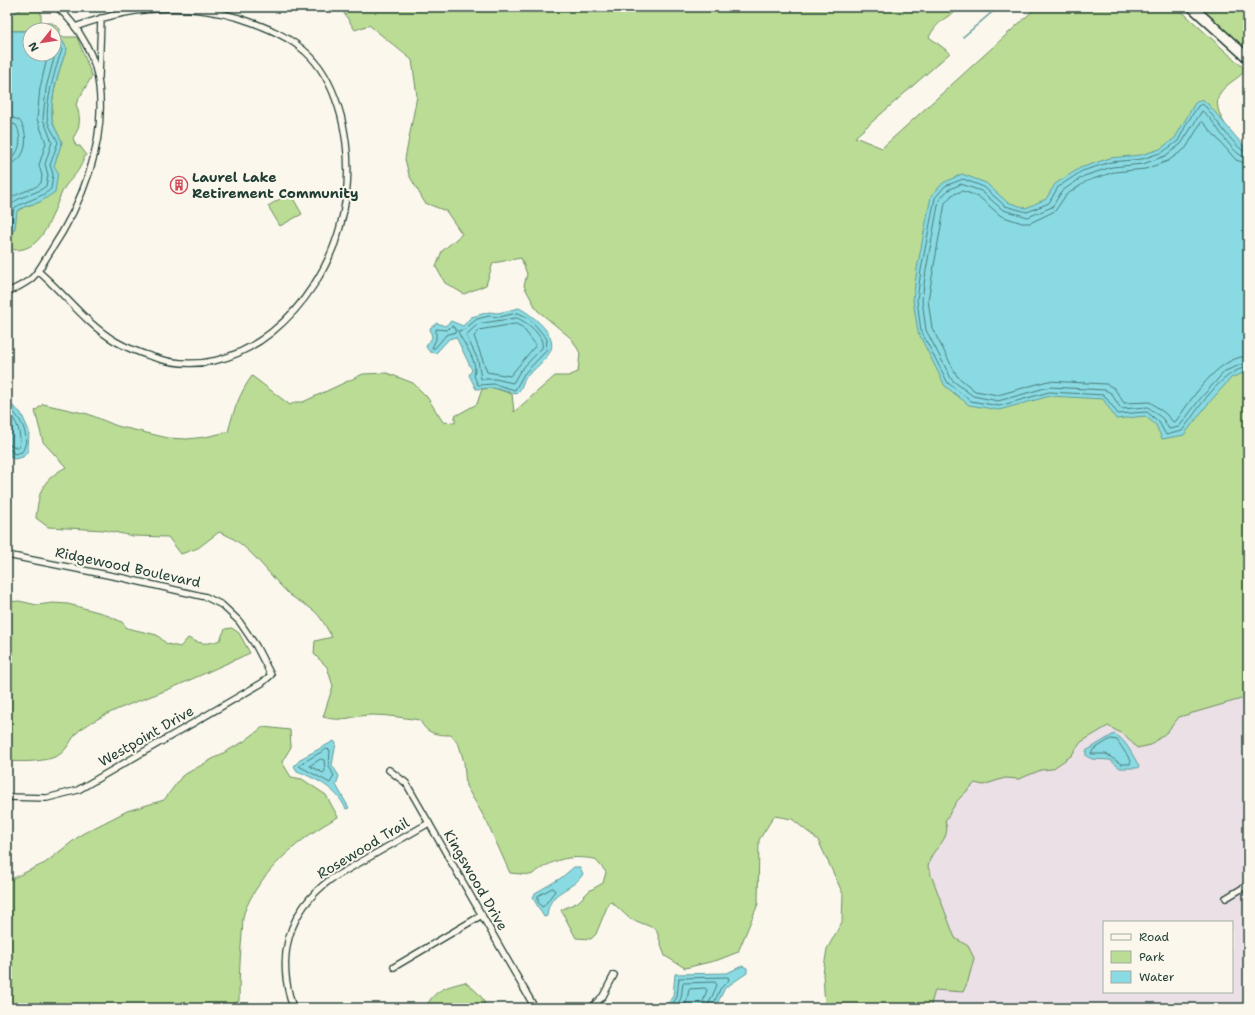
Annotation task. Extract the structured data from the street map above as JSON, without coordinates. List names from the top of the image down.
{
  "streets": {
    "street": [
      "Ridgewood Boulevard",
      "Westpoint Drive",
      "Rosewood Trail",
      "Kingswood Drive"
    ]
  },
  "crossings": [
    ["Ridgewood Boulevard", "Westpoint Drive"],
    ["Rosewood Trail", "Kingswood Drive"]
  ],
  "places": {
    "building": ["Laurel Lake Retirement Community"]
  },
  "legend": ["Road", "Park", "Water"],
  "north": "bottom left"
}
